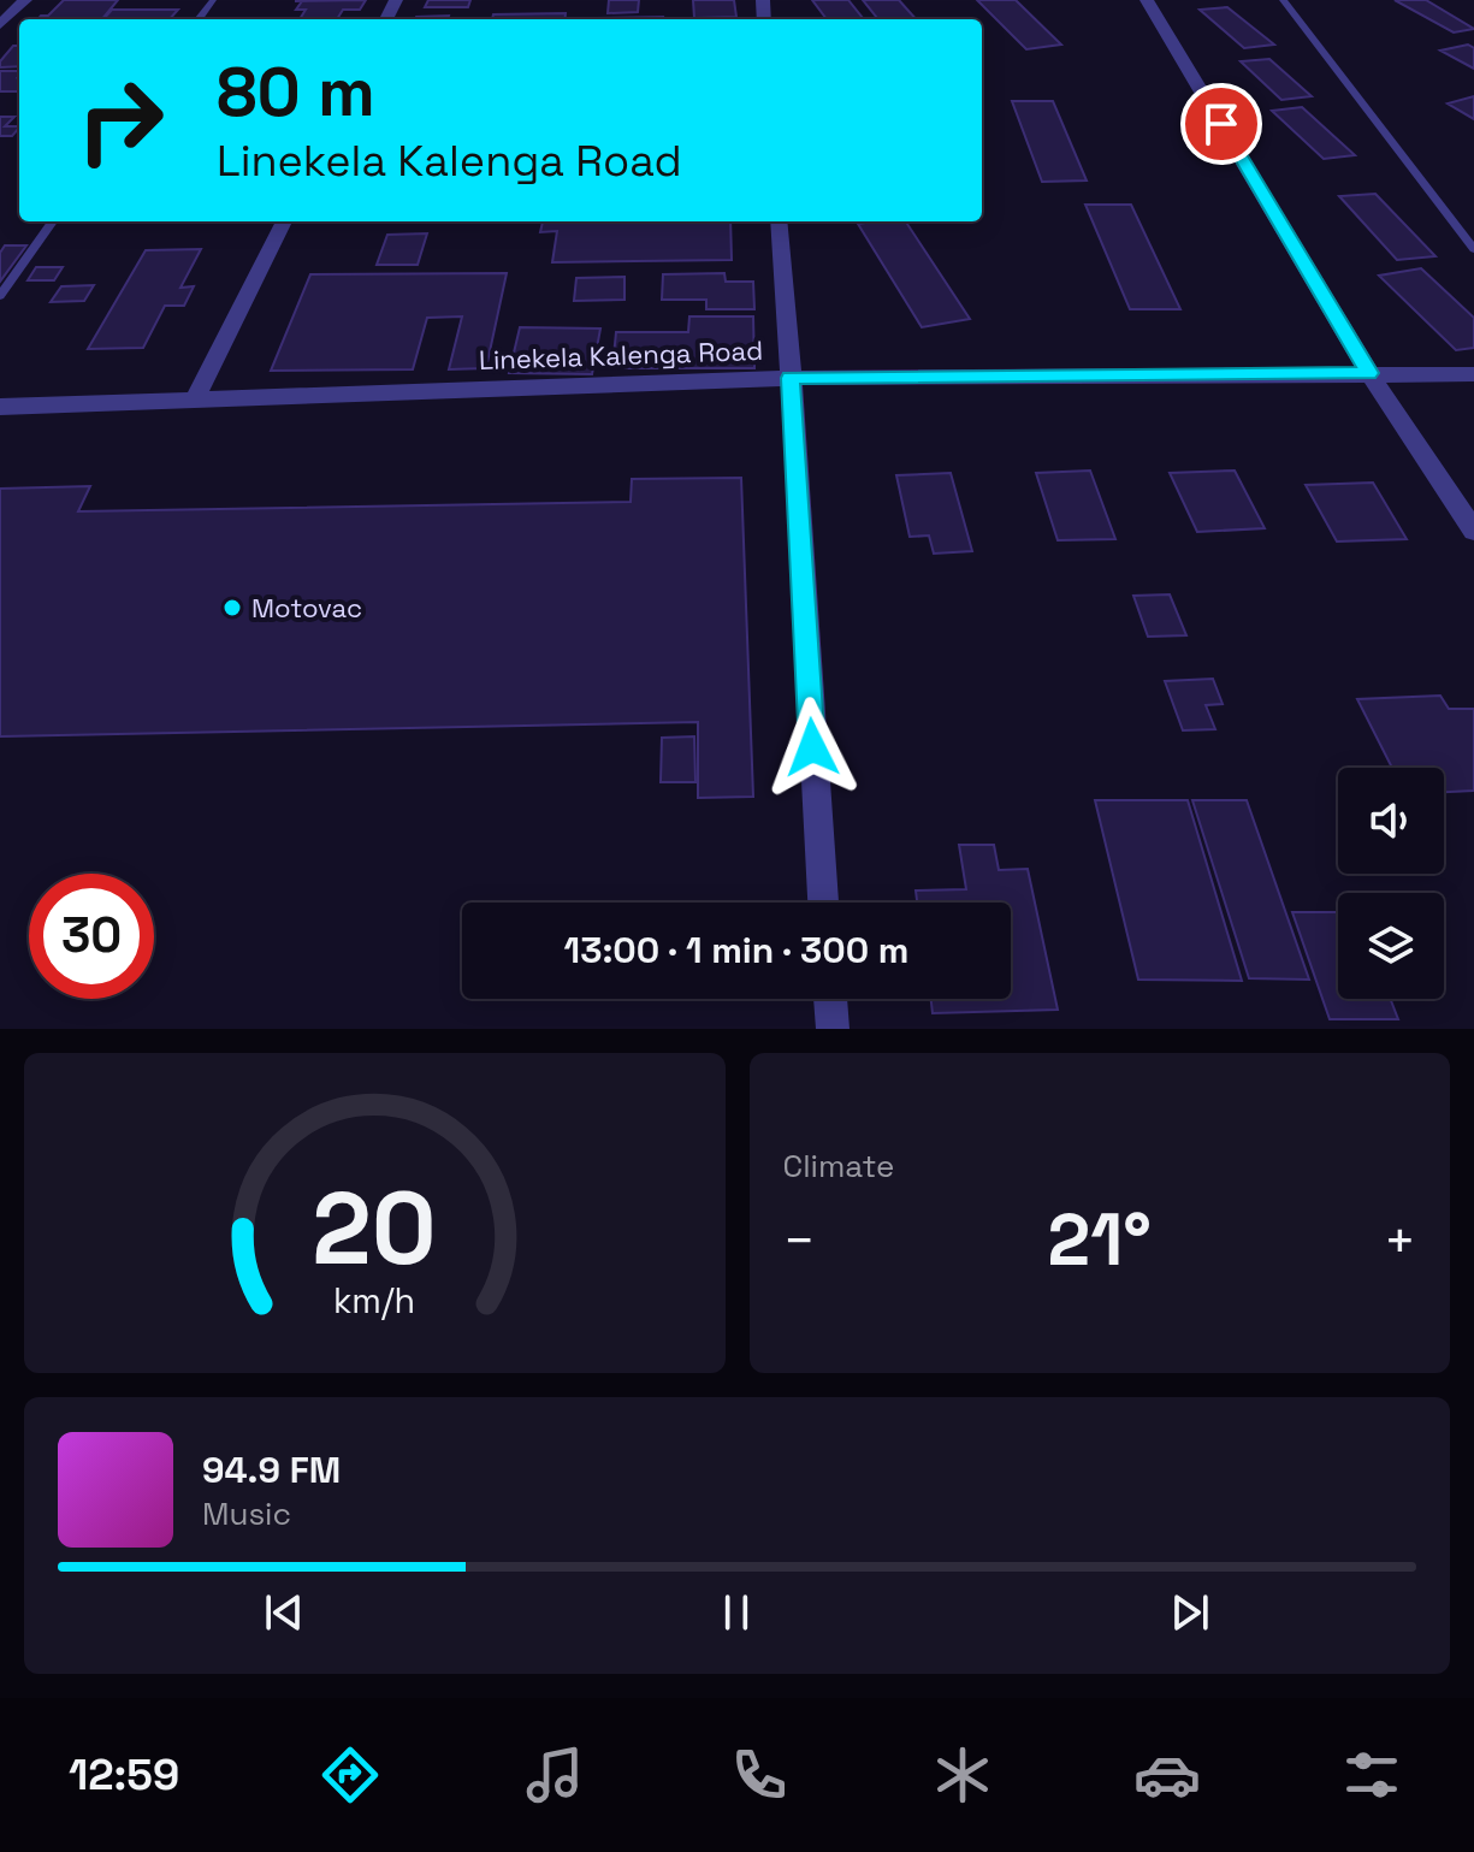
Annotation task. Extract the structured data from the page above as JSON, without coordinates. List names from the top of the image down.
{
  "streets": {
    "street": ["Linekela Kalenga Road"]
  },
  "places": ["Motovac"],
  "page": {
    "turn": ["80 m", "Linekela Kalenga Road"],
    "limit": "30",
    "trip": "13:00 · 1 min · 300 m",
    "tile": "Climate",
    "heat": ["−", "21°", "+"],
    "song": ["94.9 FM", "Music"],
    "tabs": "12:59",
    "gauge": ["20", "km/h"]
  }
}
